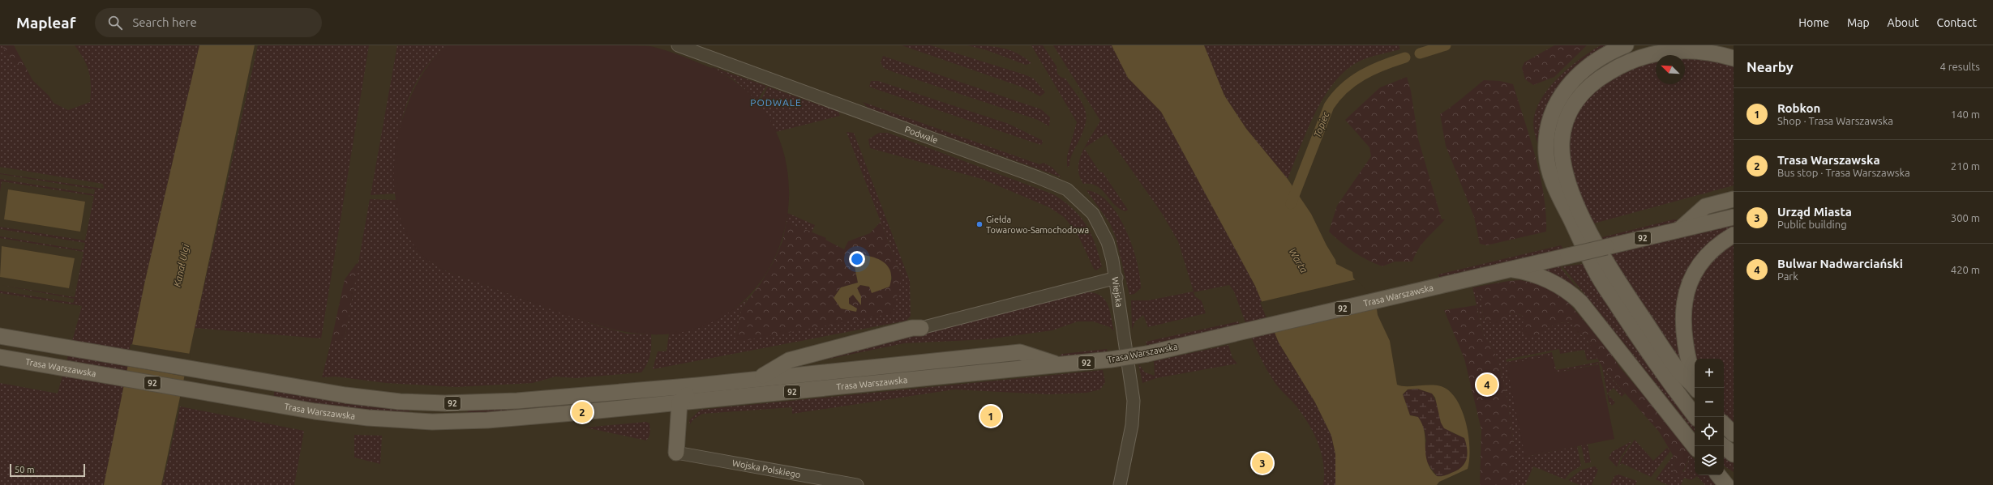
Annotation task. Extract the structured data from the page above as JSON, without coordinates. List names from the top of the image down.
{
  "streets": {
    "main road": ["92", "Trasa Warszawska"],
    "street": ["Podwale", "Wiejska", "Wojska Polskiego"]
  },
  "crossings": [
    ["Podwale", "Wiejska"]
  ],
  "districts": ["PODWALE"],
  "water": ["Topiec", "Warta", "Kanał Ulgi"],
  "places": ["Giełda Towarowo-Samochodowa"],
  "scale_bar": "50 m",
  "north": "top left",
  "page": {
    "header": "Mapleaf",
    "search": "Search here",
    "nav": [
      "Home",
      "Map",
      "About",
      "Contact"
    ],
    "heading": ["Nearby", "4 results"],
    "list": [
      {
        "mark": "1",
        "name": "Robkon",
        "note": "Shop · Trasa Warszawska",
        "value": "140 m"
      },
      {
        "mark": "2",
        "name": "Trasa Warszawska",
        "note": "Bus stop · Trasa Warszawska",
        "value": "210 m"
      },
      {
        "mark": "3",
        "name": "Urząd Miasta",
        "note": "Public building",
        "value": "300 m"
      },
      {
        "mark": "4",
        "name": "Bulwar Nadwarciański",
        "note": "Park",
        "value": "420 m"
      }
    ],
    "map_buttons": ["+", "−"],
    "pins": [
      "4",
      "2",
      "1",
      "3"
    ],
    "scale": "50 m"
  }
}
